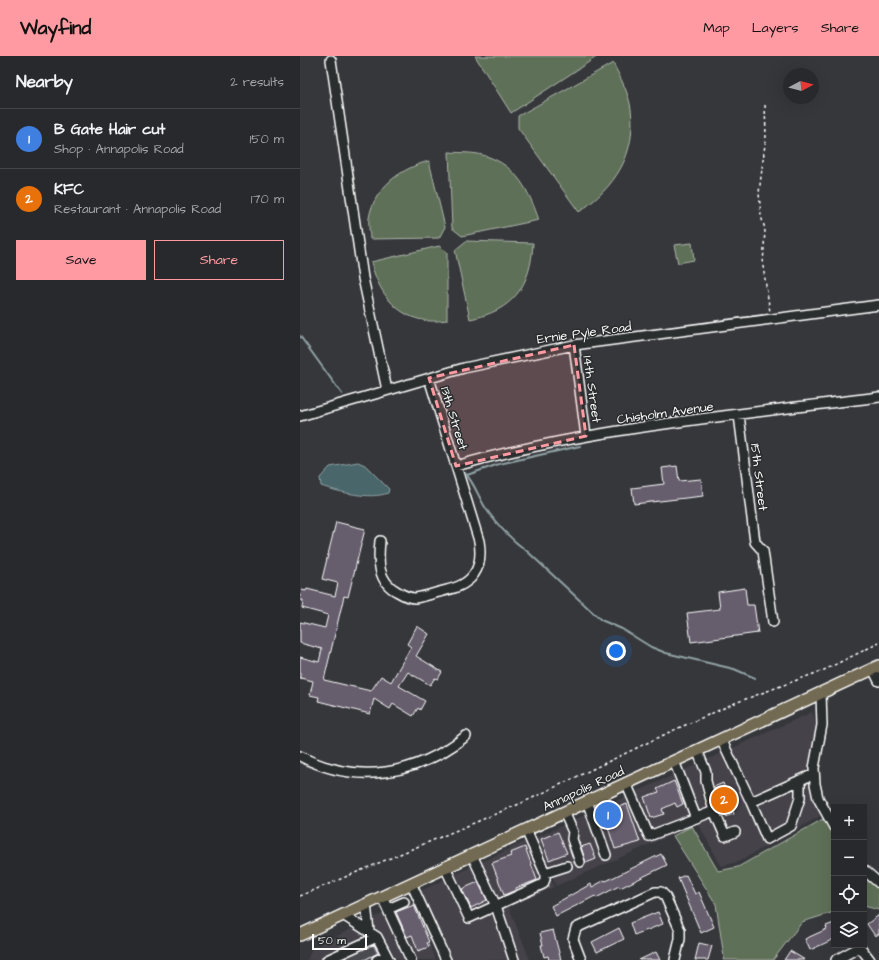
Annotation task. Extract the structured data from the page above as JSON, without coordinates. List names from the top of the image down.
{
  "streets": {
    "main road": ["Annapolis Road"],
    "street": [
      "Ernie Pyle Road",
      "14th Street",
      "Chisholm Avenue",
      "13th Street",
      "15th Street"
    ]
  },
  "crossings": [
    ["Ernie Pyle Road", "14th Street"],
    ["Ernie Pyle Road", "13th Street"],
    ["14th Street", "Chisholm Avenue"],
    ["Chisholm Avenue", "13th Street"],
    ["Chisholm Avenue", "15th Street"]
  ],
  "scale_bar": "50 m",
  "north": "right",
  "page": {
    "header": "Wayfind",
    "nav": ["Map", "Layers", "Share"],
    "heading": ["Nearby", "2 results"],
    "list": [
      {
        "mark": "1",
        "name": "B Gate Hair cut",
        "note": "Shop · Annapolis Road",
        "value": "150 m"
      },
      {
        "mark": "2",
        "name": "KFC",
        "note": "Restaurant · Annapolis Road",
        "value": "170 m"
      }
    ],
    "buttons": ["Save", "Share"],
    "pins": ["2", "1"],
    "map_buttons": ["+", "−"],
    "scale": "50 m"
  }
}
